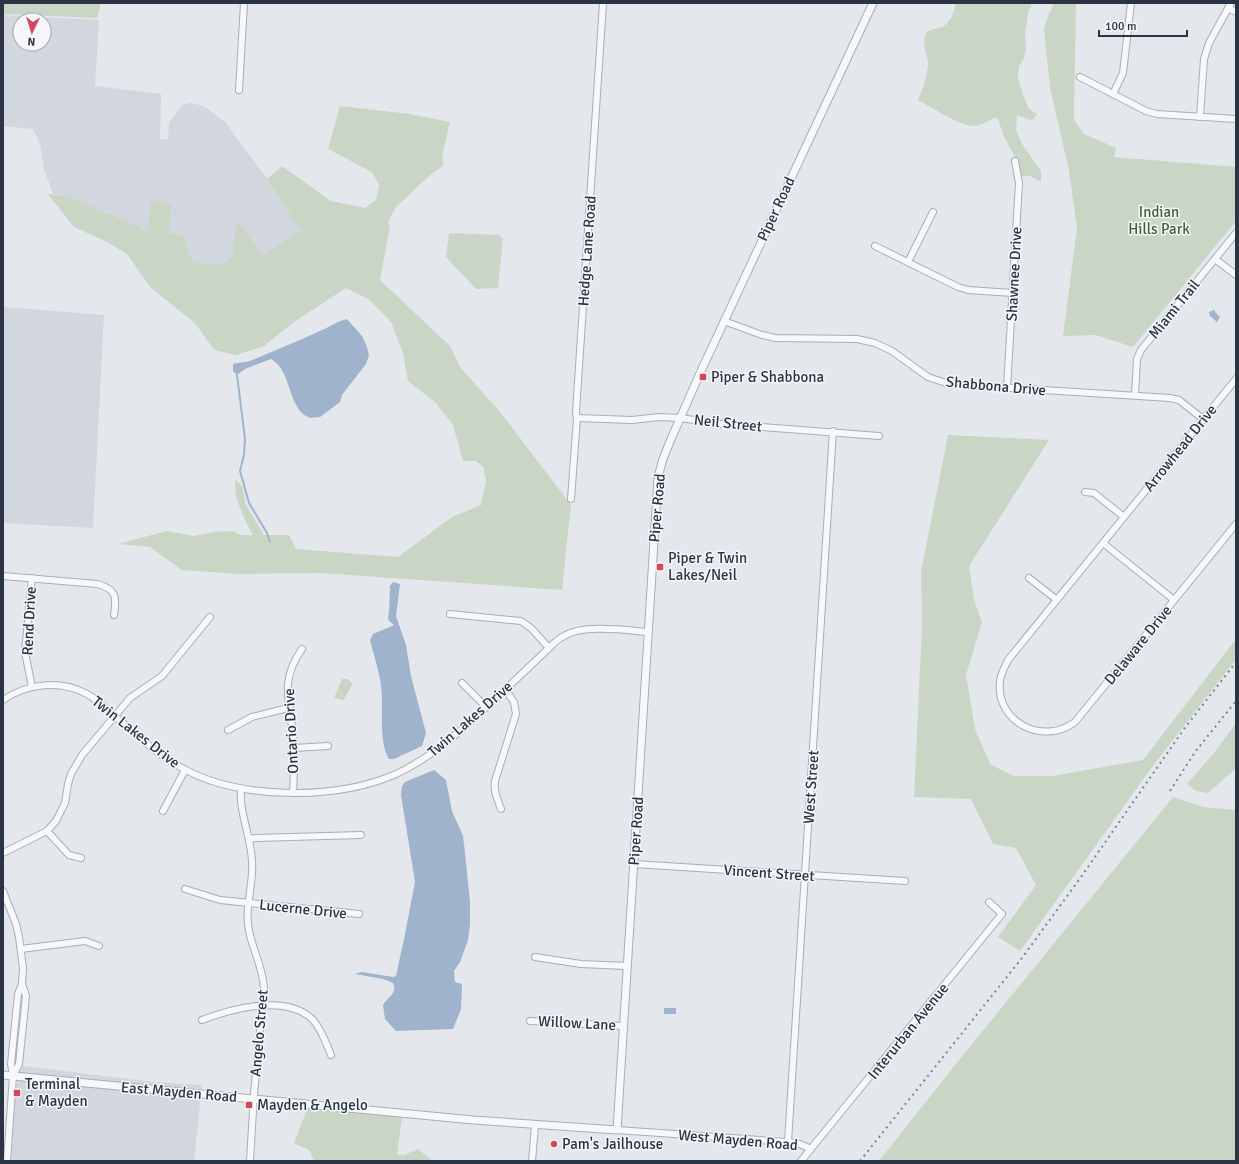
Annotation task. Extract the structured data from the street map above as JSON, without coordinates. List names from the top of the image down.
{
  "streets": {
    "street": [
      "Piper Road",
      "Hedge Lane Road",
      "Shawnee Drive",
      "Miami Trail",
      "Shabbona Drive",
      "Neil Street",
      "Arrowhead Drive",
      "Rend Drive",
      "Delaware Drive",
      "Twin Lakes Drive",
      "Ontario Drive",
      "West Street",
      "Vincent Street",
      "Lucerne Drive",
      "Willow Lane",
      "Interurban Avenue",
      "Angelo Street",
      "East Mayden Road",
      "West Mayden Road"
    ]
  },
  "crossings": [
    ["Piper Road", "Shabbona Drive"],
    ["Piper Road", "Neil Street"],
    ["Piper Road", "Twin Lakes Drive"],
    ["Piper Road", "Vincent Street"],
    ["Piper Road", "Willow Lane"],
    ["Piper Road", "East Mayden Road"],
    ["Piper Road", "West Mayden Road"],
    ["Hedge Lane Road", "Neil Street"],
    ["Shawnee Drive", "Shabbona Drive"],
    ["Miami Trail", "Shabbona Drive"],
    ["Shabbona Drive", "Arrowhead Drive"],
    ["Neil Street", "West Street"],
    ["Arrowhead Drive", "Delaware Drive"],
    ["Rend Drive", "Twin Lakes Drive"],
    ["Twin Lakes Drive", "Ontario Drive"],
    ["Twin Lakes Drive", "Angelo Street"],
    ["West Street", "Vincent Street"],
    ["West Street", "West Mayden Road"],
    ["Lucerne Drive", "Angelo Street"],
    ["Interurban Avenue", "West Mayden Road"],
    ["Angelo Street", "East Mayden Road"],
    ["East Mayden Road", "West Mayden Road"]
  ],
  "parks": ["Indian Hills Park"],
  "places": {
    "transit": [
      "Piper & Shabbona",
      "Piper & Twin Lakes/Neil",
      "Terminal & Mayden",
      "Mayden & Angelo"
    ],
    "other": ["Pam's Jailhouse"]
  },
  "scale_bar": "100 m",
  "north": "bottom"
}
